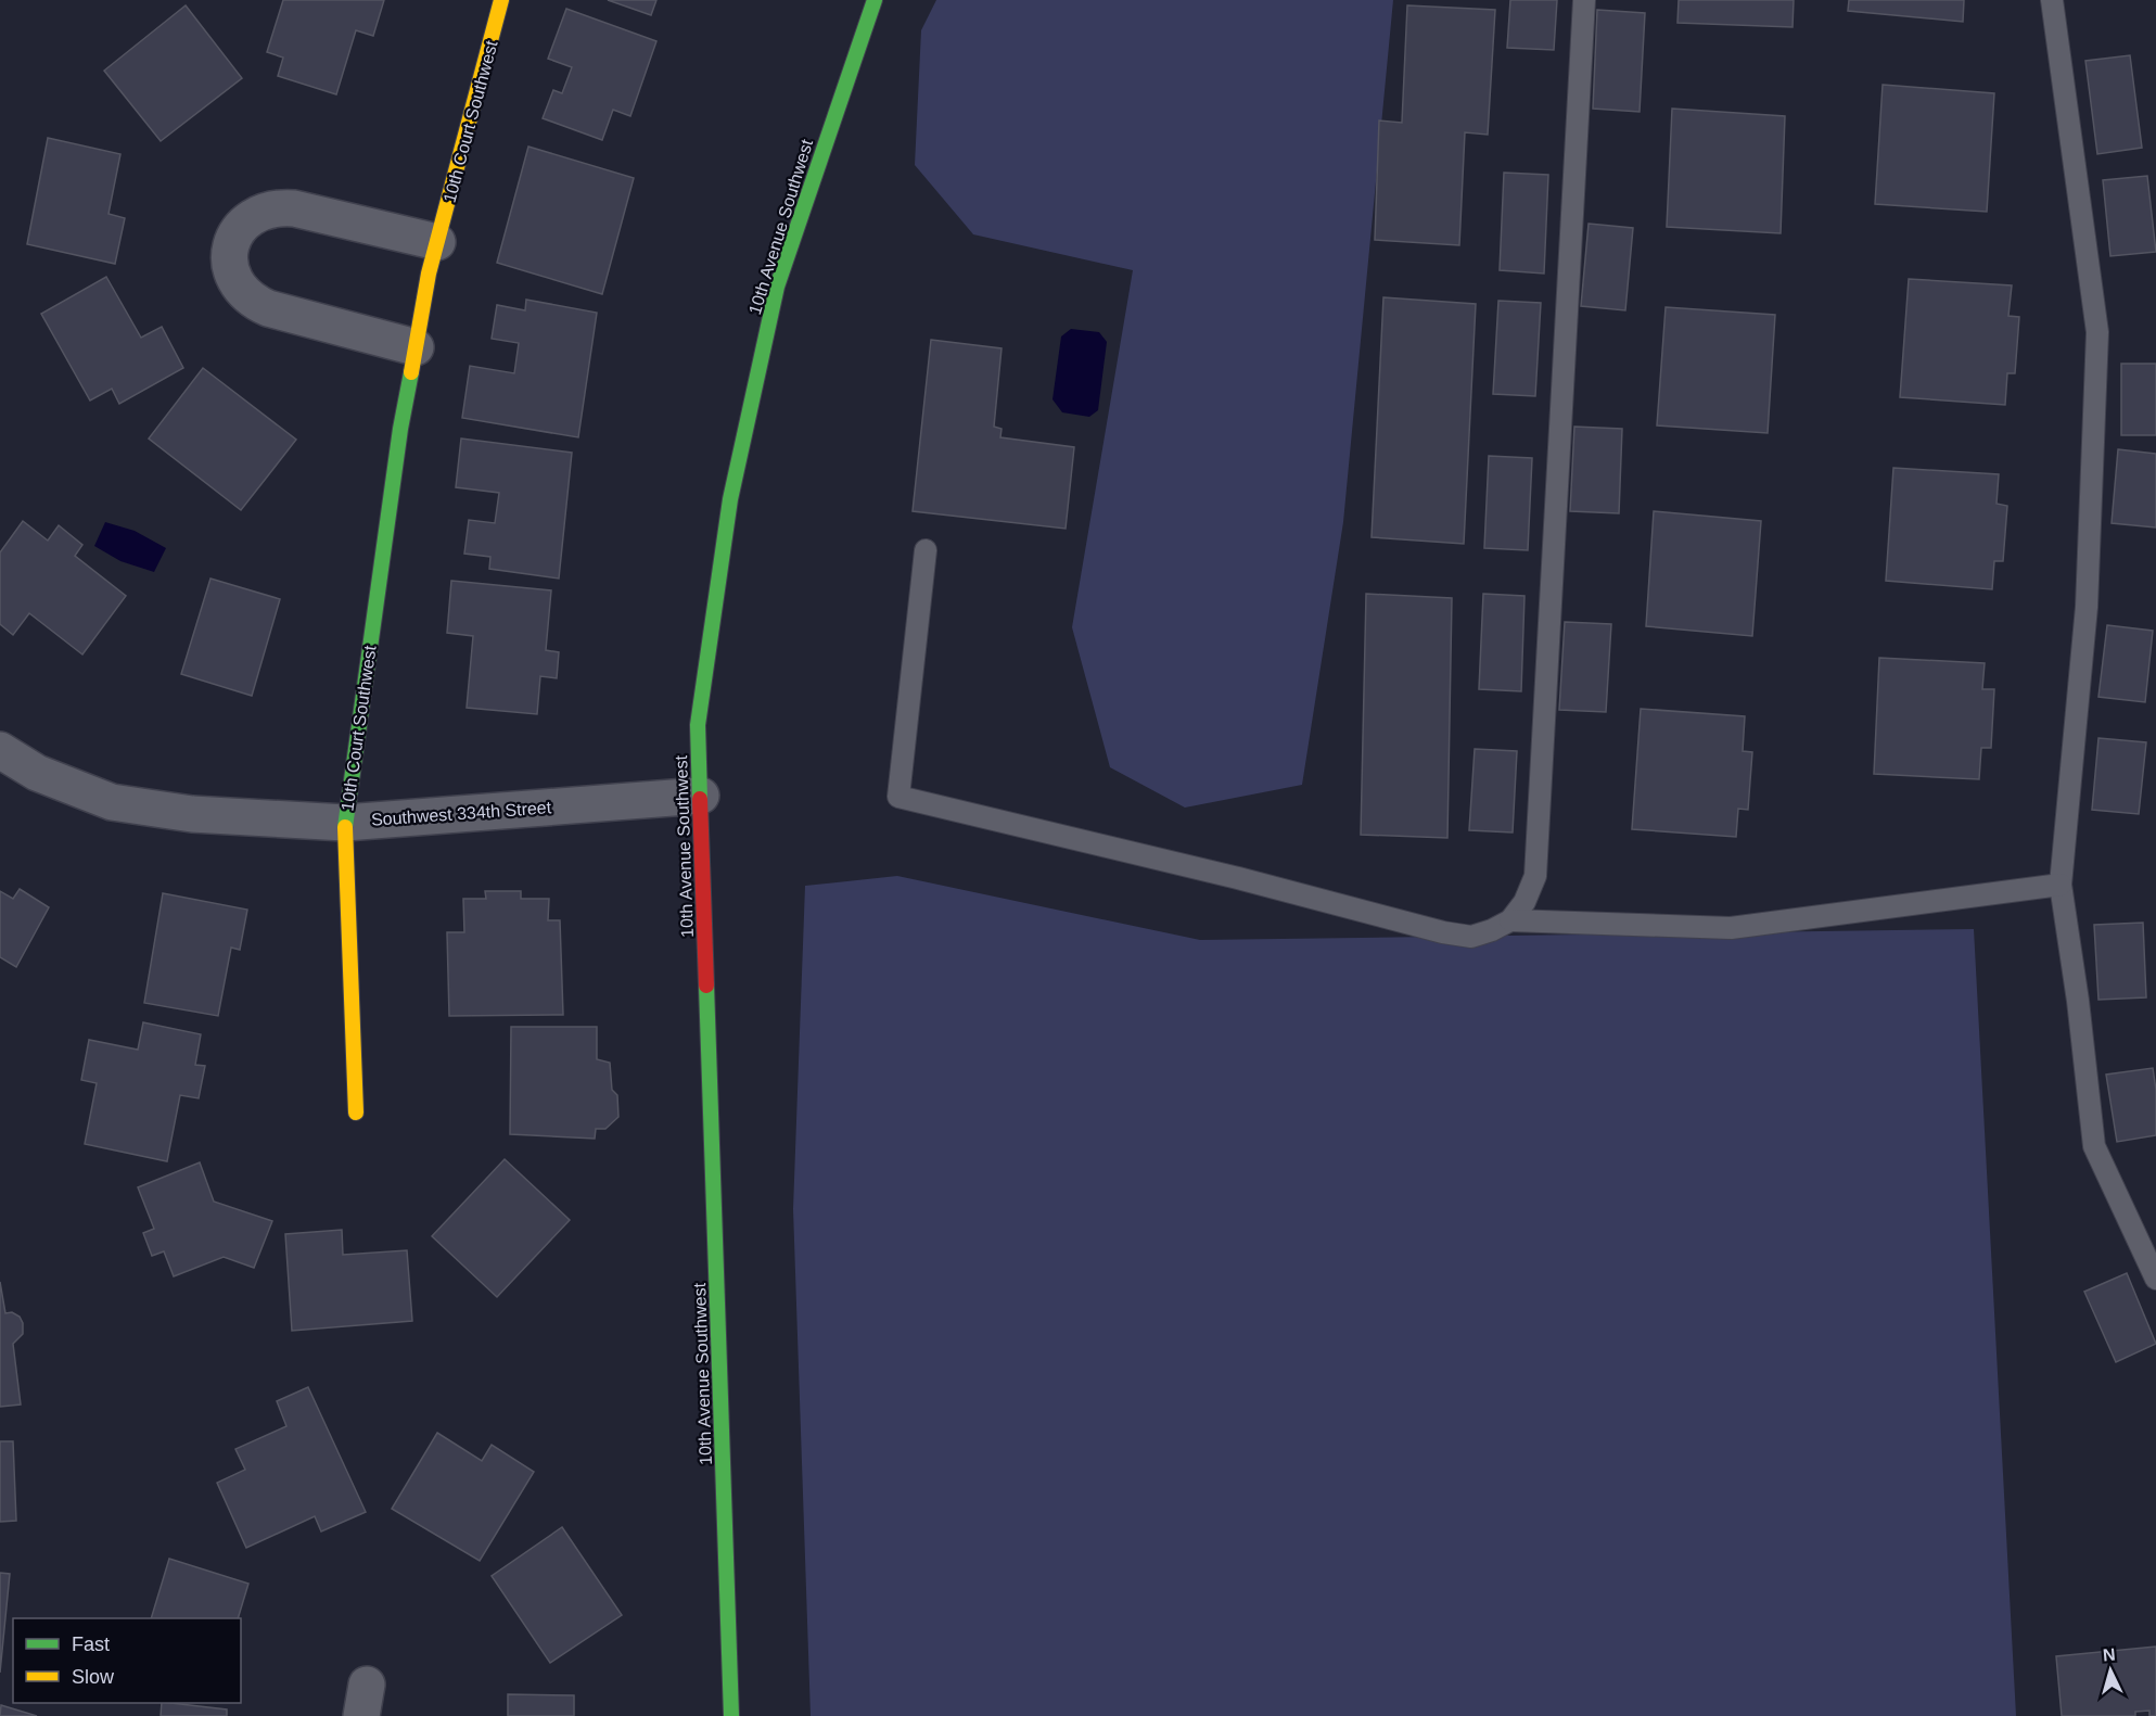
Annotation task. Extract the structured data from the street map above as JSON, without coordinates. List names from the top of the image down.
{
  "streets": {
    "street": ["10th Court Southwest", "10th Avenue Southwest", "Southwest 334th Street"]
  },
  "crossings": [
    ["10th Court Southwest", "Southwest 334th Street"],
    ["10th Avenue Southwest", "Southwest 334th Street"]
  ],
  "legend": ["Fast", "Slow"],
  "north": "top"
}
